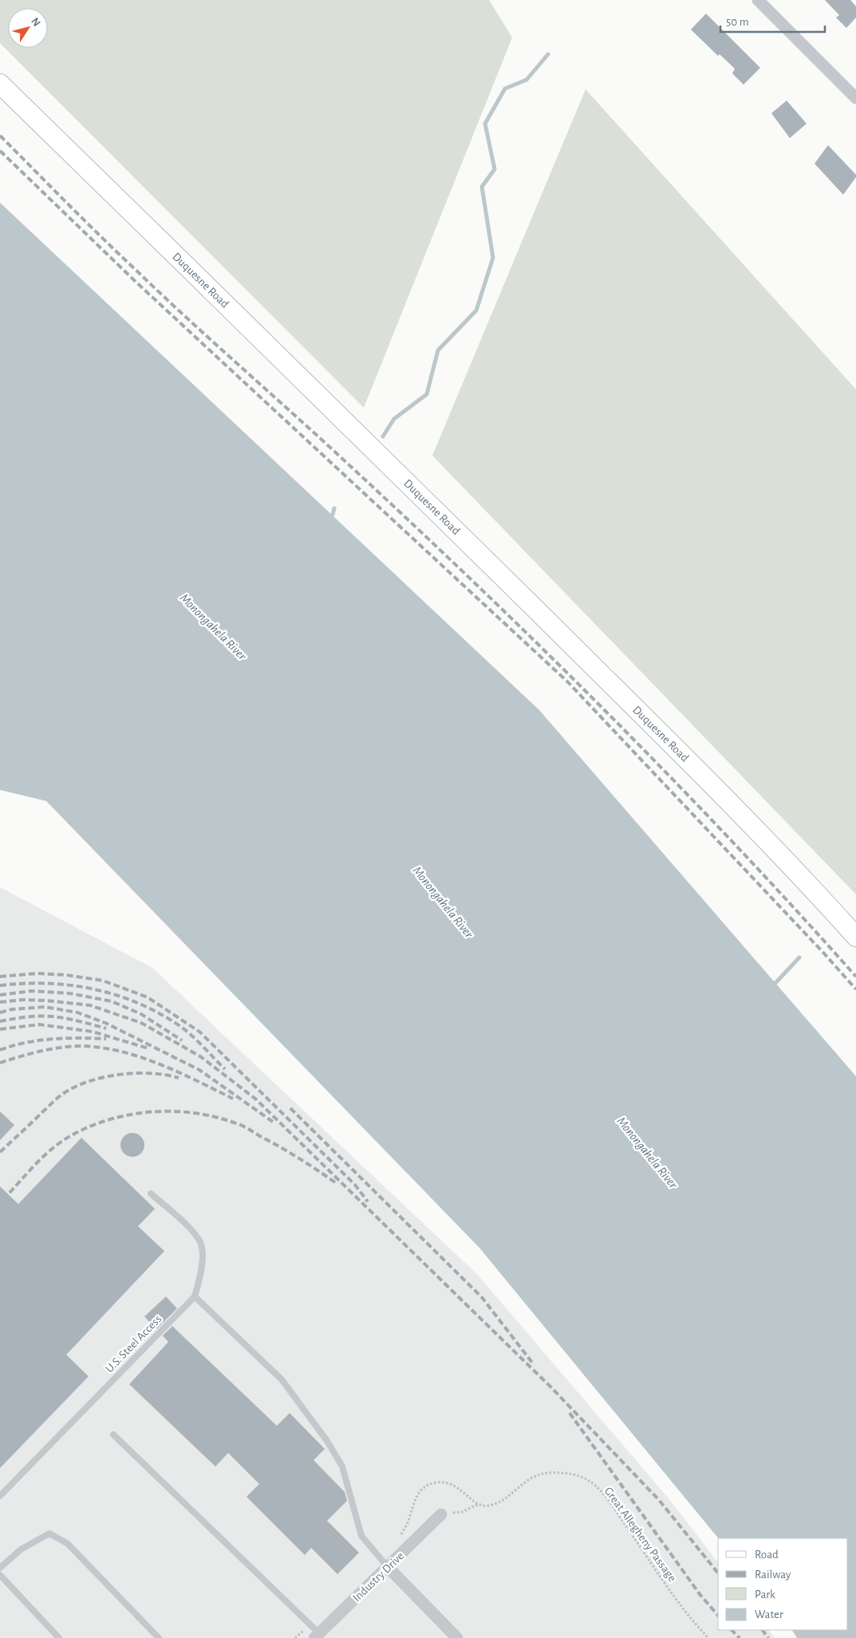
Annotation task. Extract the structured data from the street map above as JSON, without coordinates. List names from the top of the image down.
{
  "streets": {
    "main road": ["Duquesne Road"],
    "street": ["Industry Drive"],
    "lane": ["U.S. Steel Access"],
    "path": ["Great Allegheny Passage"]
  },
  "crossings": [
    ["Great Allegheny Passage", "Industry Drive"]
  ],
  "water": ["Monongahela River"],
  "legend": [
    "Road",
    "Railway",
    "Park",
    "Water"
  ],
  "scale_bar": "50 m",
  "north": "top right"
}
